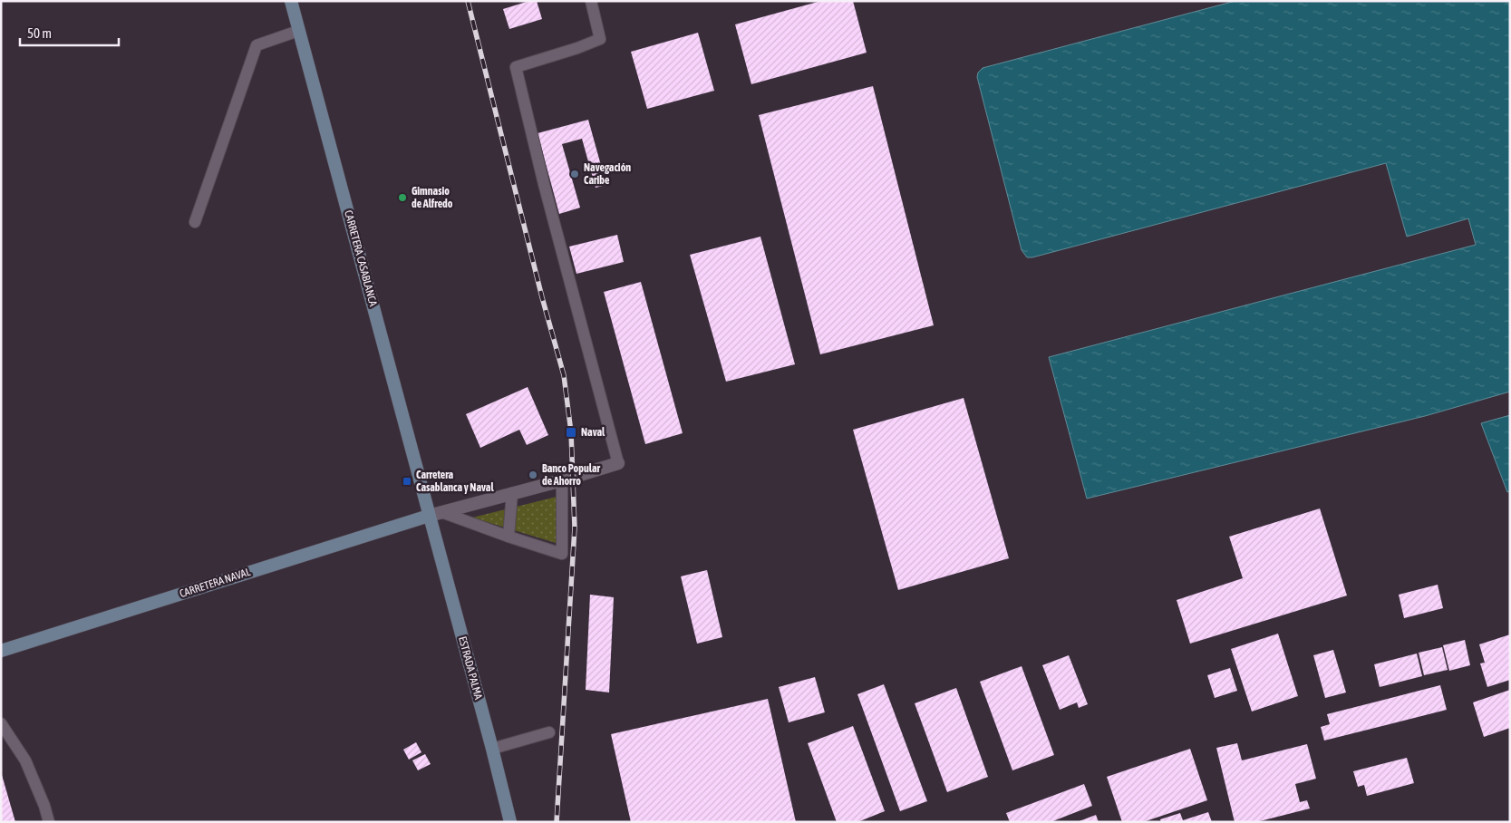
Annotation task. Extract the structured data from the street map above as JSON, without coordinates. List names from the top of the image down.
{
  "streets": {
    "main road": ["CARRETERA CASABLANCA", "CARRETERA NAVAL", "ESTRADA PALMA"]
  },
  "crossings": [
    ["CARRETERA CASABLANCA", "CARRETERA NAVAL"],
    ["CARRETERA CASABLANCA", "ESTRADA PALMA"],
    ["CARRETERA NAVAL", "ESTRADA PALMA"]
  ],
  "places": {
    "other": ["Navegación Caribe", "Gimnasio de Alfredo", "Banco Popular de Ahorro"],
    "transit": ["Naval", "Carretera Casablanca y Naval"]
  },
  "scale_bar": "50 m"
}
